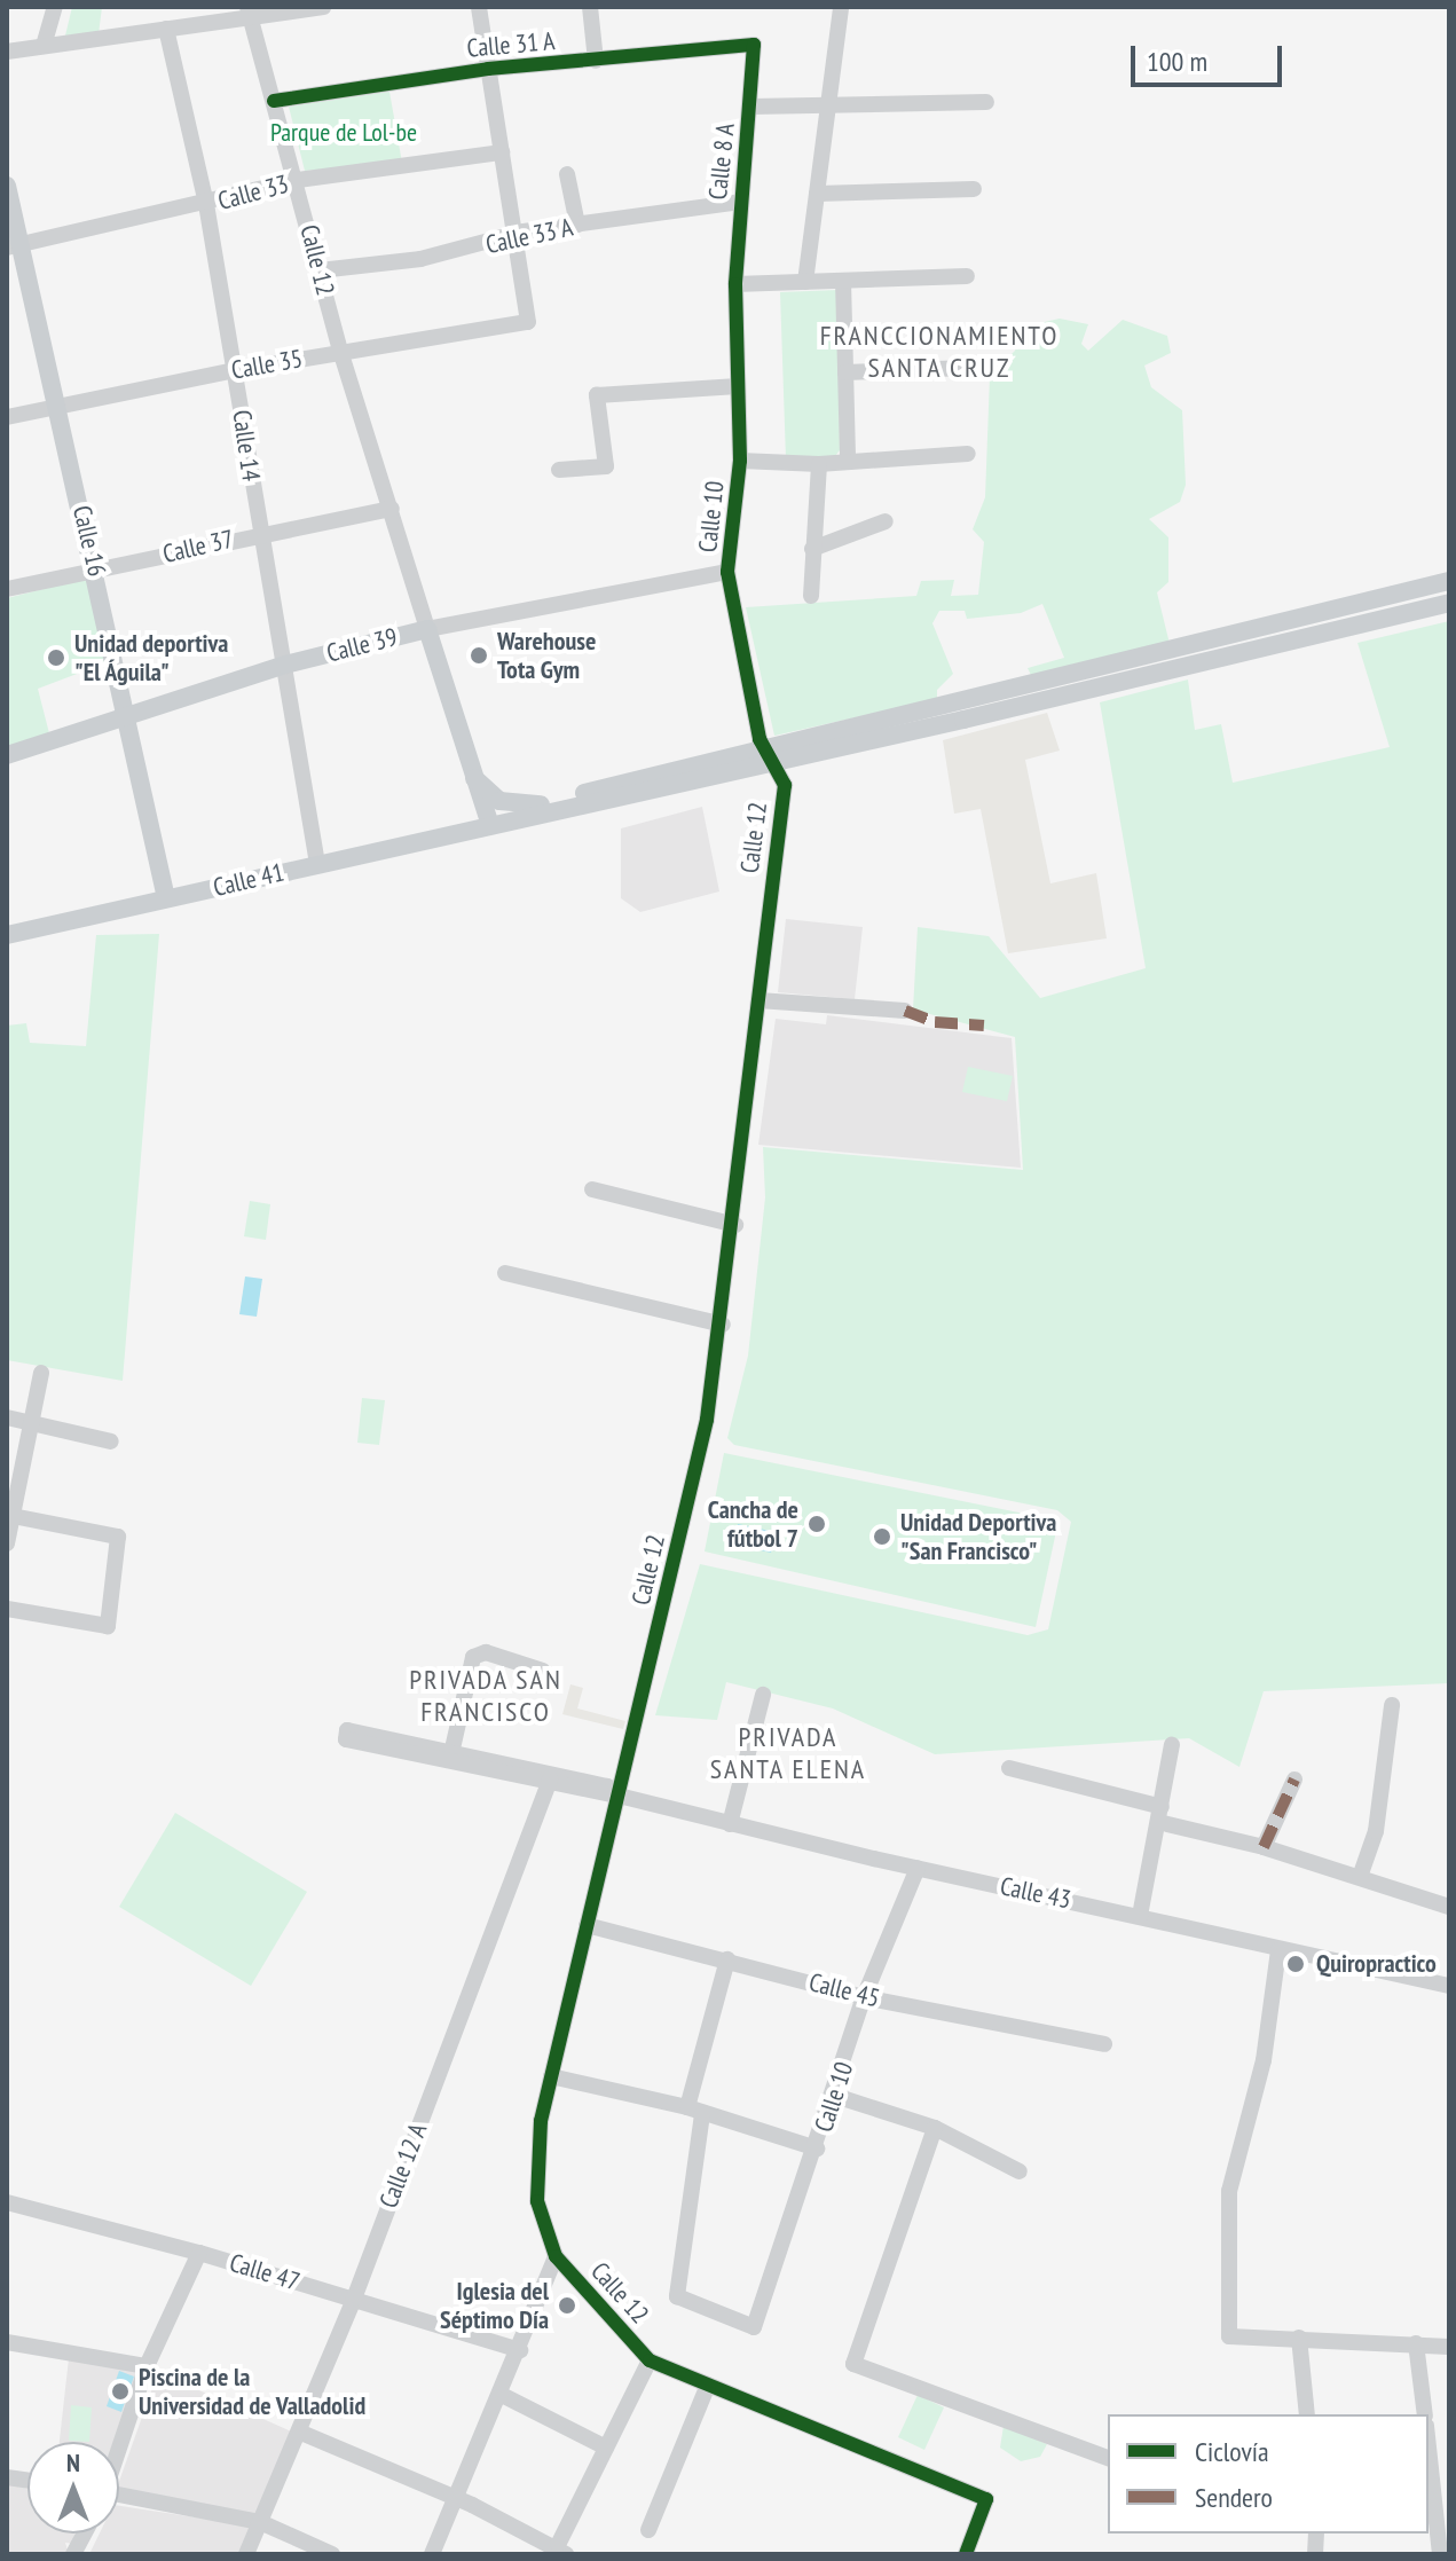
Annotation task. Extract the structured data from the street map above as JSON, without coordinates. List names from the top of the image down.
{
  "streets": {
    "main road": [
      "Calle 12",
      "Calle 16",
      "Calle 39",
      "Calle 41"
    ],
    "street": [
      "Calle 31 A",
      "Calle 8 A",
      "Calle 33",
      "Calle 33 A",
      "Calle 35",
      "Calle 14",
      "Calle 10",
      "Calle 37",
      "Calle 43",
      "Calle 45",
      "Calle 12 A",
      "Calle 47"
    ]
  },
  "crossings": [
    ["Calle 31 A", "Calle 8 A"],
    ["Calle 31 A", "Calle 12"],
    ["Calle 8 A", "Calle 33 A"],
    ["Calle 8 A", "Calle 10"],
    ["Calle 33", "Calle 12"],
    ["Calle 33", "Calle 14"],
    ["Calle 33", "Calle 16"],
    ["Calle 33 A", "Calle 12"],
    ["Calle 33 A", "Calle 35"],
    ["Calle 12", "Calle 35"],
    ["Calle 12", "Calle 10"],
    ["Calle 12", "Calle 37"],
    ["Calle 12", "Calle 39"],
    ["Calle 12", "Calle 41"],
    ["Calle 12", "Calle 43"],
    ["Calle 12", "Calle 45"],
    ["Calle 12", "Calle 47"],
    ["Calle 35", "Calle 14"],
    ["Calle 35", "Calle 16"],
    ["Calle 14", "Calle 37"],
    ["Calle 14", "Calle 39"],
    ["Calle 14", "Calle 41"],
    ["Calle 10", "Calle 39"],
    ["Calle 10", "Calle 41"],
    ["Calle 10", "Calle 43"],
    ["Calle 10", "Calle 45"],
    ["Calle 16", "Calle 37"],
    ["Calle 16", "Calle 39"],
    ["Calle 16", "Calle 41"],
    ["Calle 43", "Calle 12 A"],
    ["Calle 12 A", "Calle 47"]
  ],
  "districts": ["FRANCCIONAMIENTO SANTA CRUZ", "PRIVADA SAN FRANCISCO", "PRIVADA SANTA ELENA"],
  "parks": ["Parque de Lol-be"],
  "places": [
    "Warehouse Tota Gym",
    "Unidad deportiva \"El Águila\"",
    "Cancha de fútbol 7",
    "Unidad Deportiva \"San Francisco\"",
    "Quiropractico",
    "Iglesia del Séptimo Día",
    "Piscina de la Universidad de Valladolid"
  ],
  "legend": ["Ciclovía", "Sendero"],
  "scale_bar": "100 m",
  "north": "top"
}
